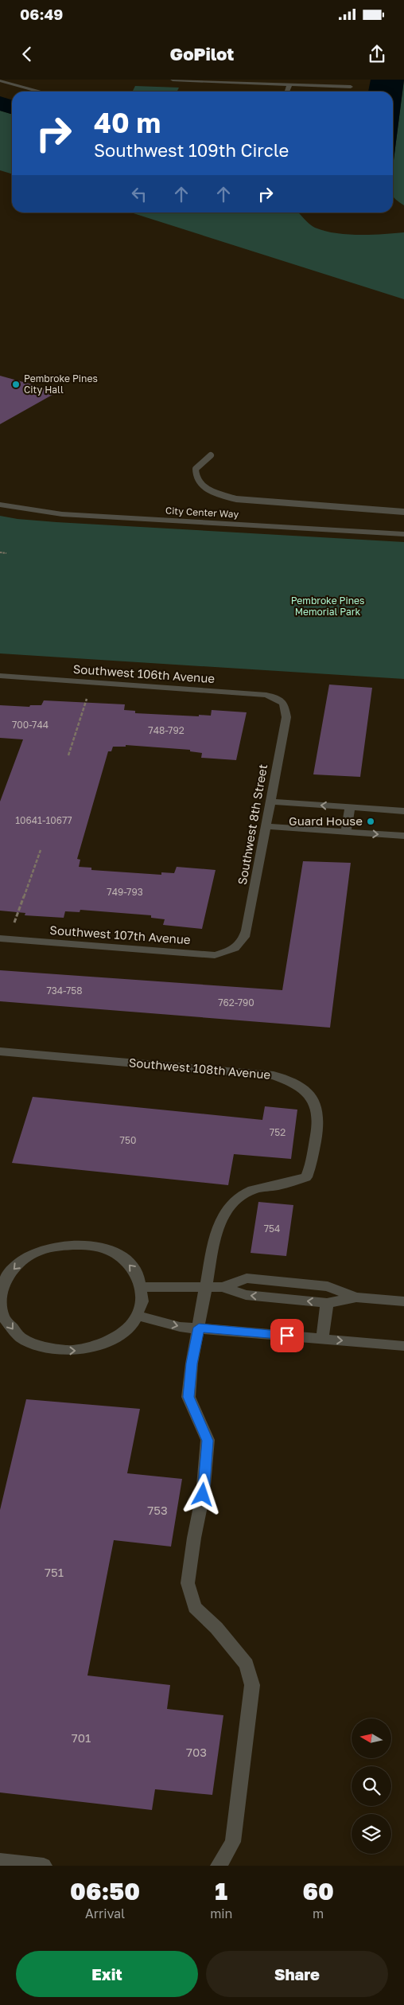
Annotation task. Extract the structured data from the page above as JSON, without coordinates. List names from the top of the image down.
{
  "streets": {
    "street": [
      "City Center Way",
      "Southwest 106th Avenue",
      "Southwest 8th Street",
      "Southwest 107th Avenue",
      "Southwest 108th Avenue"
    ]
  },
  "crossings": [
    ["Southwest 106th Avenue", "Southwest 8th Street"],
    ["Southwest 8th Street", "Southwest 107th Avenue"]
  ],
  "parks": ["Pembroke Pines Memorial Park"],
  "places": ["Pembroke Pines City Hall", "Guard House"],
  "house_numbers": [
    "700-744",
    "748-792",
    "10641-10677",
    "749-793",
    "734-758",
    "762-790",
    "752",
    "750",
    "754",
    "753",
    "751",
    "701",
    "703"
  ],
  "north": "left",
  "page": {
    "status": "06:49",
    "header": "GoPilot",
    "turn": ["40 m", "Southwest 109th Circle"],
    "eta": [
      "06:50",
      "Arrival",
      "1",
      "min",
      "60",
      "m"
    ],
    "buttons": ["Exit", "Share"]
  }
}
